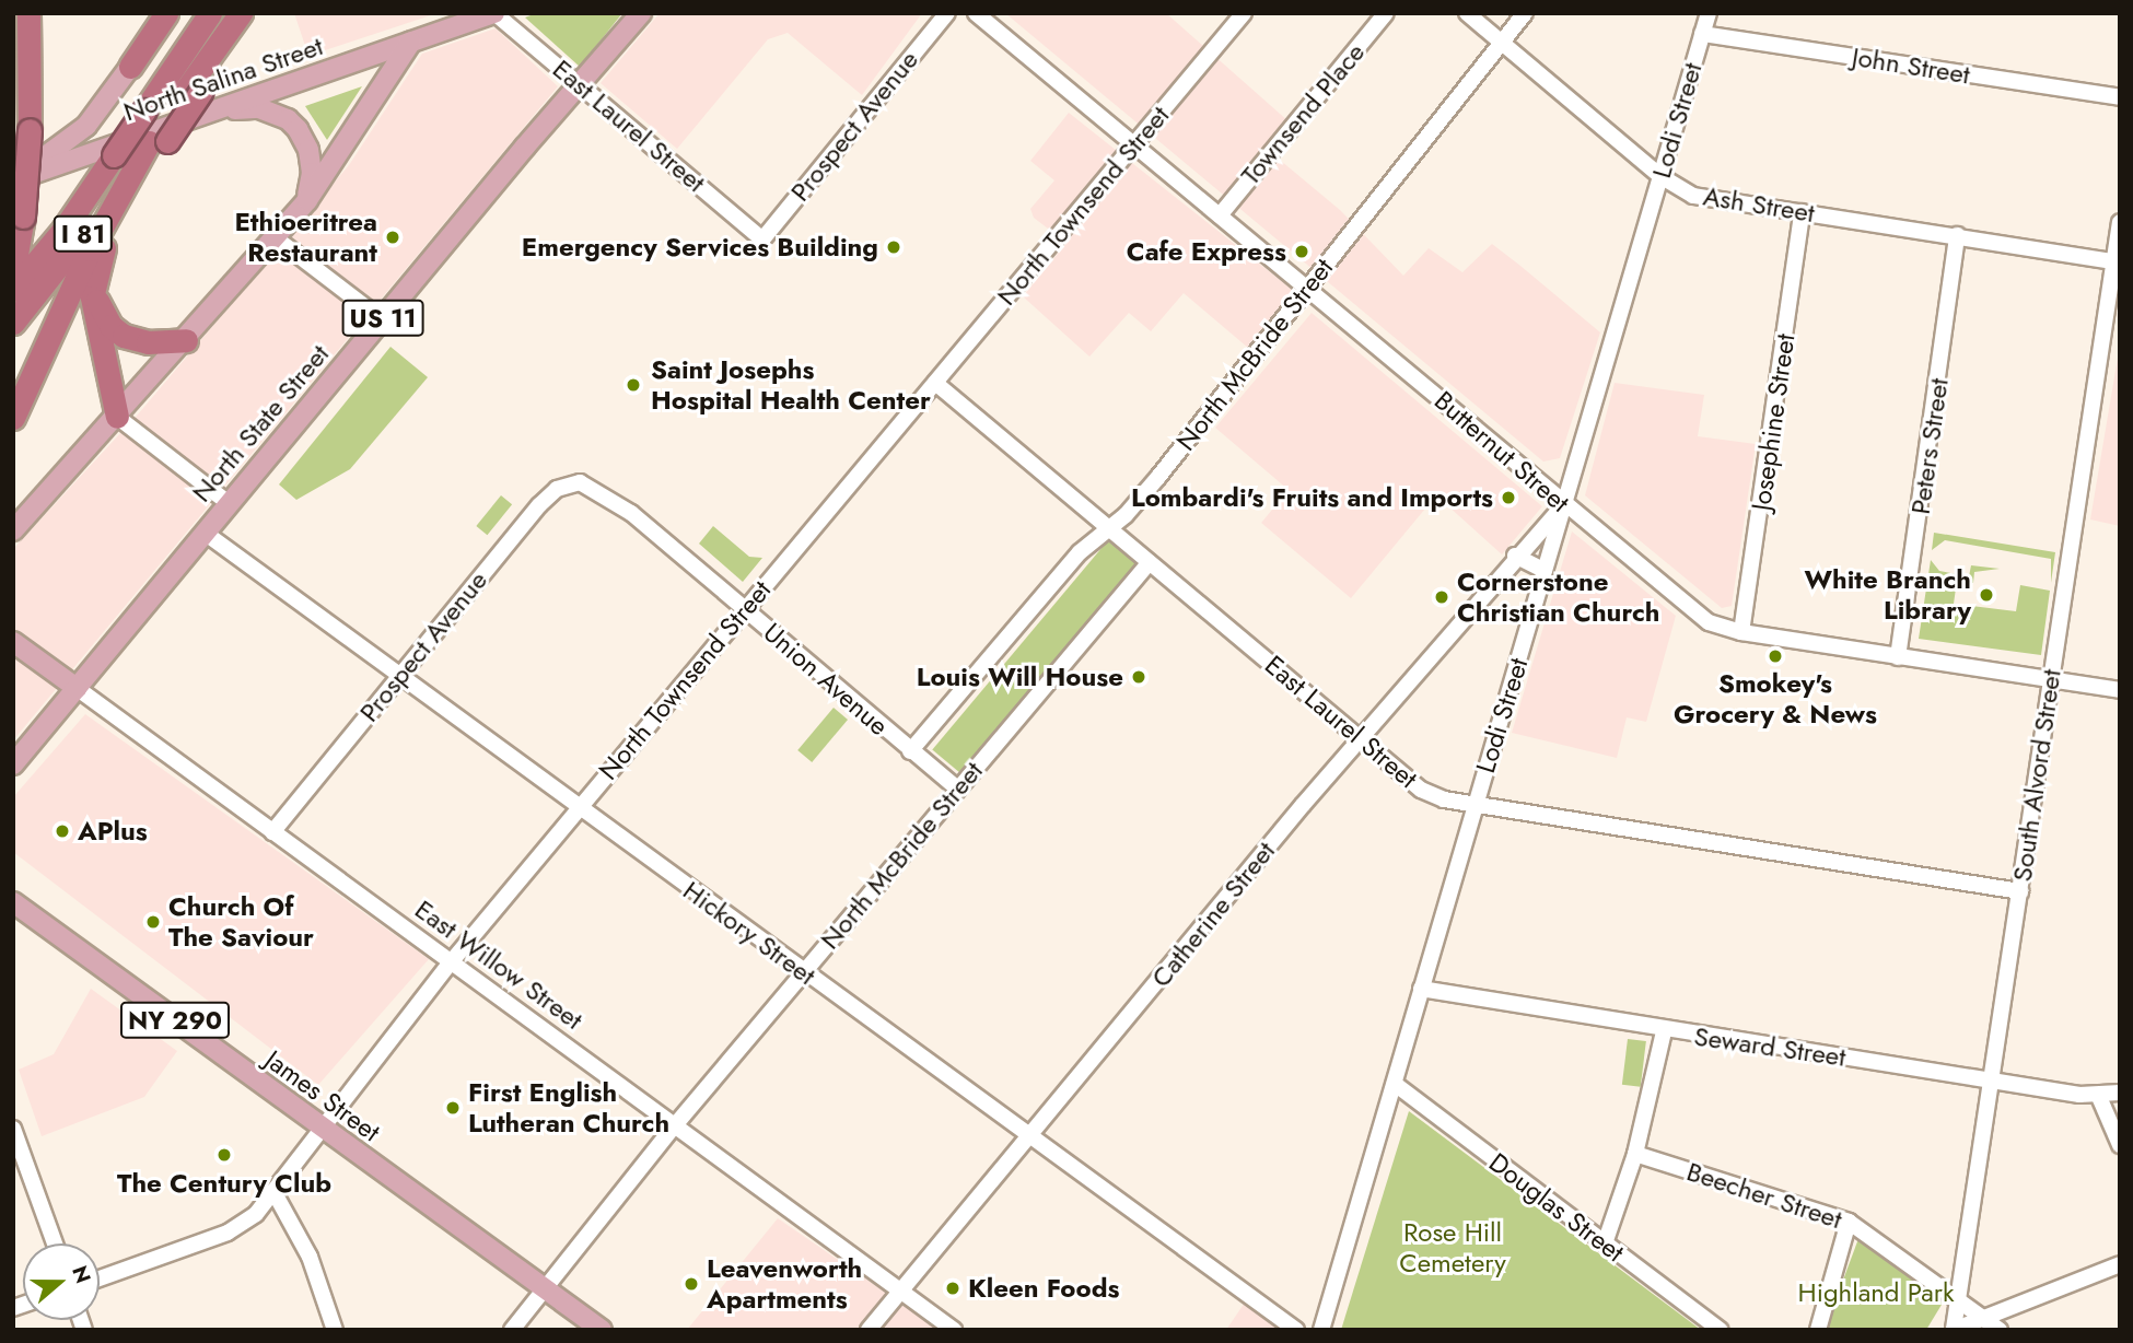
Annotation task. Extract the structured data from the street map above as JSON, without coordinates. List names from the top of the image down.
{
  "streets": {
    "highway": ["I 81"],
    "main road": [
      "North Salina Street",
      "US 11",
      "North State Street",
      "East Willow Street",
      "NY 290",
      "James Street"
    ],
    "street": [
      "John Street",
      "Townsend Place",
      "Lodi Street",
      "East Laurel Street",
      "Prospect Avenue",
      "Ash Street",
      "North Townsend Street",
      "North McBride Street",
      "Josephine Street",
      "Peters Street",
      "Butternut Street",
      "Union Avenue",
      "South Alvord Street",
      "Catherine Street",
      "Hickory Street",
      "Seward Street",
      "Beecher Street",
      "Douglas Street"
    ]
  },
  "crossings": [
    ["John Street", "Lodi Street"],
    ["North Salina Street", "East Laurel Street"],
    ["Townsend Place", "Butternut Street"],
    ["Lodi Street", "East Laurel Street"],
    ["Lodi Street", "Ash Street"],
    ["Lodi Street", "Butternut Street"],
    ["Lodi Street", "Catherine Street"],
    ["Lodi Street", "Seward Street"],
    ["Lodi Street", "Douglas Street"],
    ["East Laurel Street", "Prospect Avenue"],
    ["East Laurel Street", "North Townsend Street"],
    ["East Laurel Street", "North McBride Street"],
    ["East Laurel Street", "North State Street"],
    ["East Laurel Street", "South Alvord Street"],
    ["East Laurel Street", "Catherine Street"],
    ["Prospect Avenue", "Union Avenue"],
    ["Prospect Avenue", "Hickory Street"],
    ["Prospect Avenue", "East Willow Street"],
    ["Ash Street", "North McBride Street"],
    ["Ash Street", "Josephine Street"],
    ["Ash Street", "Peters Street"],
    ["Ash Street", "South Alvord Street"],
    ["North Townsend Street", "Butternut Street"],
    ["North Townsend Street", "Union Avenue"],
    ["North Townsend Street", "Hickory Street"],
    ["North Townsend Street", "East Willow Street"],
    ["North Townsend Street", "James Street"],
    ["North McBride Street", "Butternut Street"],
    ["North McBride Street", "Union Avenue"],
    ["North McBride Street", "Hickory Street"],
    ["North McBride Street", "East Willow Street"],
    ["North McBride Street", "James Street"],
    ["Josephine Street", "Butternut Street"],
    ["North State Street", "Hickory Street"],
    ["North State Street", "East Willow Street"],
    ["Peters Street", "Butternut Street"],
    ["Butternut Street", "South Alvord Street"],
    ["Butternut Street", "Catherine Street"],
    ["South Alvord Street", "Seward Street"],
    ["South Alvord Street", "Beecher Street"],
    ["Catherine Street", "Hickory Street"],
    ["Catherine Street", "East Willow Street"]
  ],
  "parks": ["Rose Hill Cemetery", "Highland Park"],
  "places": [
    "Ethioeritrea Restaurant",
    "Emergency Services Building",
    "Cafe Express",
    "Saint Josephs Hospital Health Center",
    "Lombardi's Fruits and Imports",
    "White Branch Library",
    "Cornerstone Christian Church",
    "Smokey's Grocery & News",
    "Louis Will House",
    "APlus",
    "Church Of The Saviour",
    "First English Lutheran Church",
    "The Century Club",
    "Leavenworth Apartments",
    "Kleen Foods"
  ],
  "north": "right"
}
